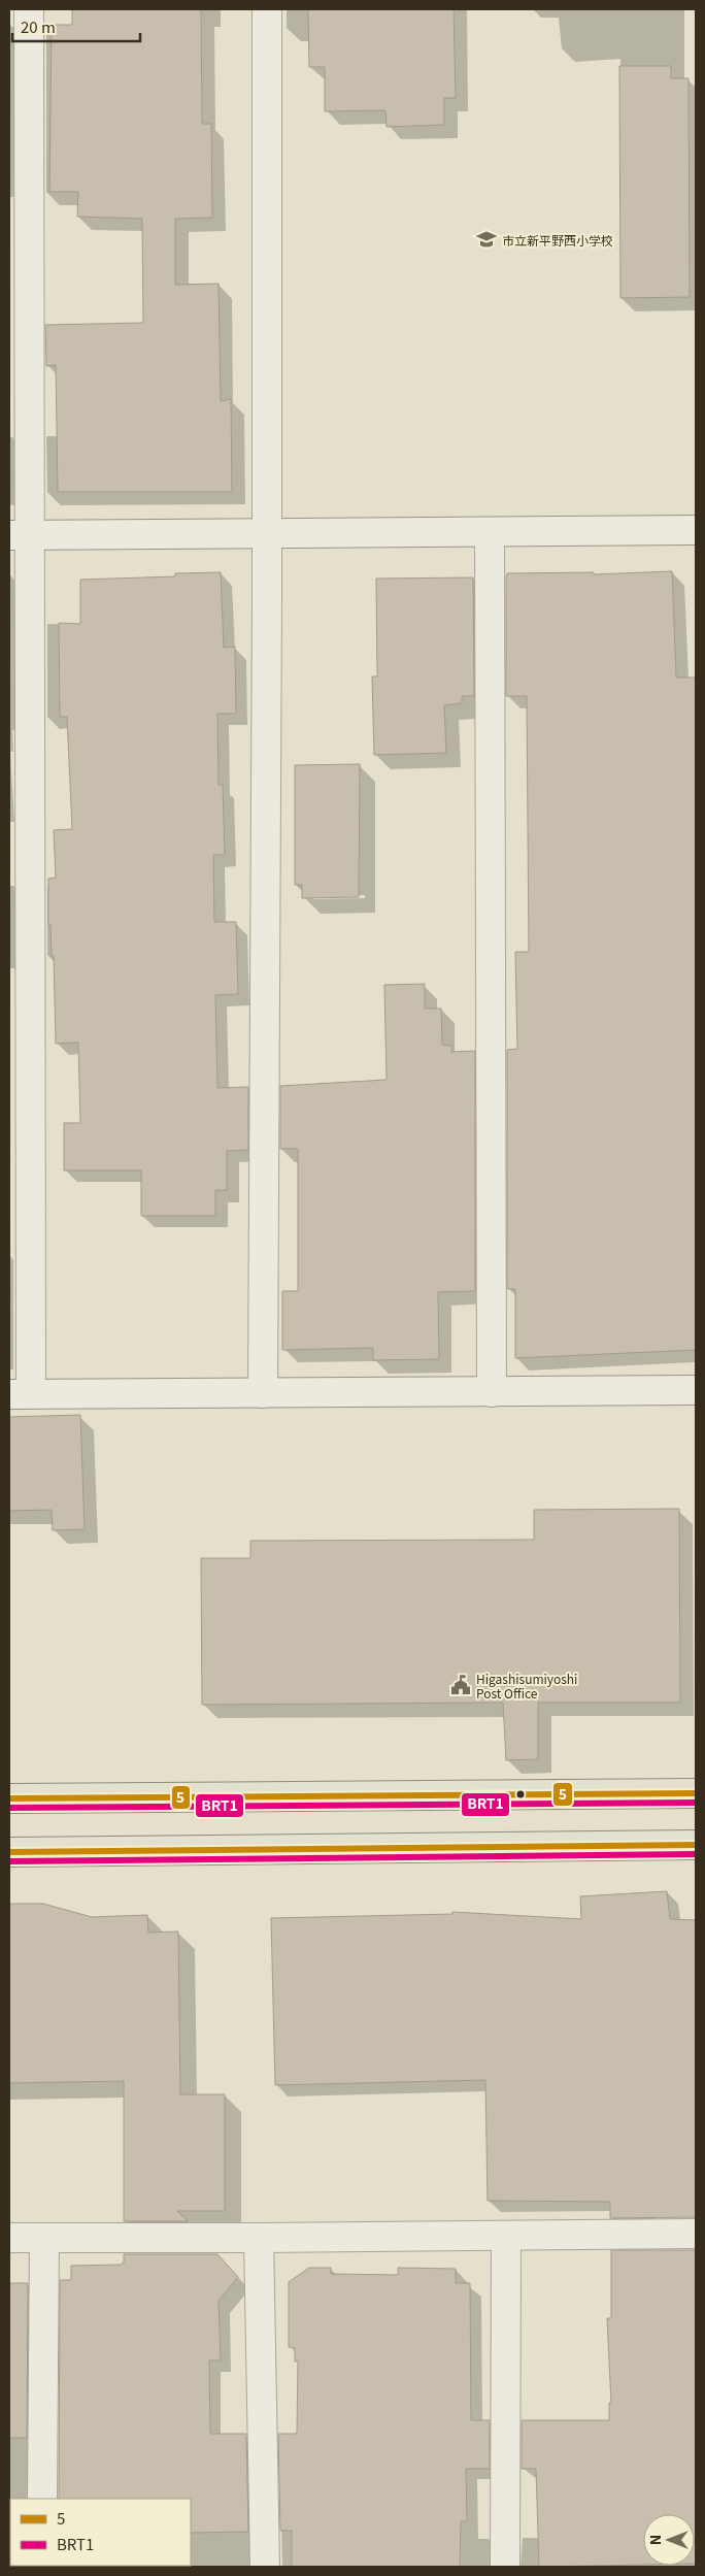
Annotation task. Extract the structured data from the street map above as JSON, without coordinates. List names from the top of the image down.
{
  "places": {
    "school or university": ["市立新平野西小学校"],
    "public building": ["Higashisumiyoshi Post Office"]
  },
  "lines": ["transit line 5", "transit line BRT1"],
  "legend": ["5", "BRT1"],
  "scale_bar": "20 m",
  "north": "left"
}
